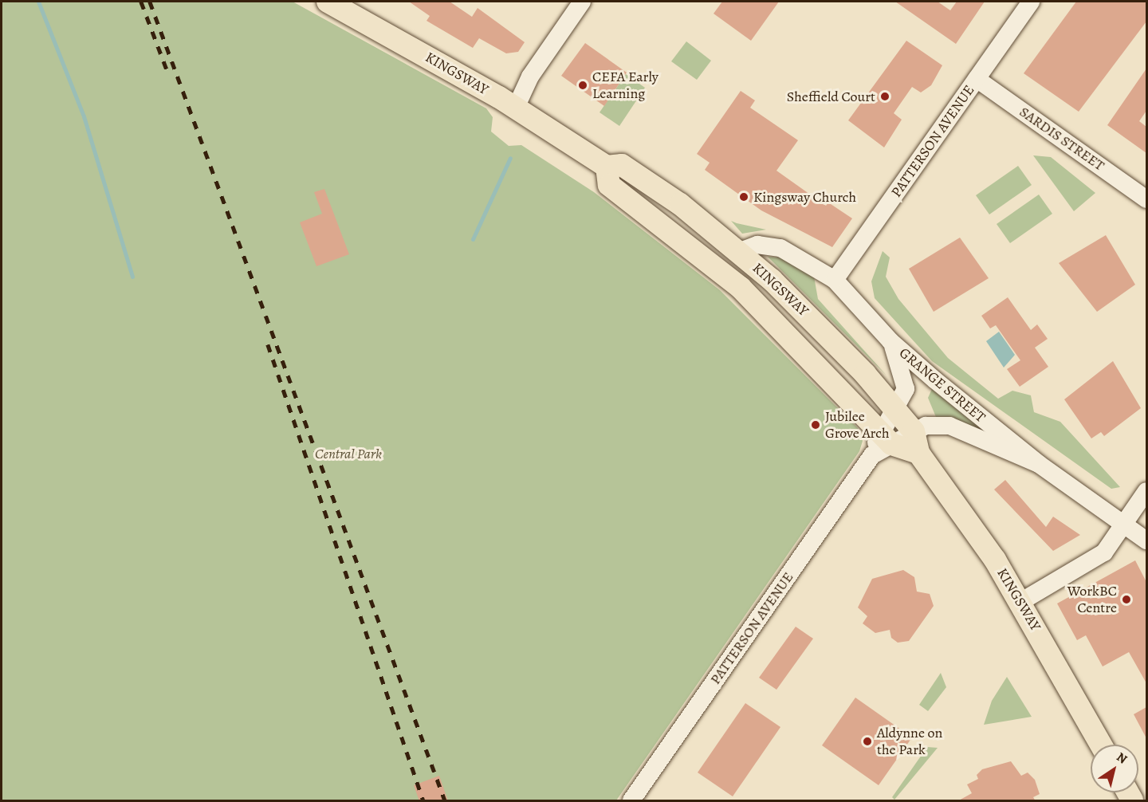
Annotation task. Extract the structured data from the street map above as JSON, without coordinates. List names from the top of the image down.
{
  "streets": {
    "main road": ["KINGSWAY"],
    "street": ["SARDIS STREET", "PATTERSON AVENUE", "GRANGE STREET"]
  },
  "crossings": [
    ["KINGSWAY", "PATTERSON AVENUE"],
    ["KINGSWAY", "GRANGE STREET"],
    ["SARDIS STREET", "PATTERSON AVENUE"],
    ["PATTERSON AVENUE", "GRANGE STREET"]
  ],
  "parks": ["Central Park"],
  "places": [
    "CEFA Early Learning",
    "Sheffield Court",
    "Kingsway Church",
    "Jubilee Grove Arch",
    "WorkBC Centre",
    "Aldynne on the Park"
  ],
  "north": "top right"
}
